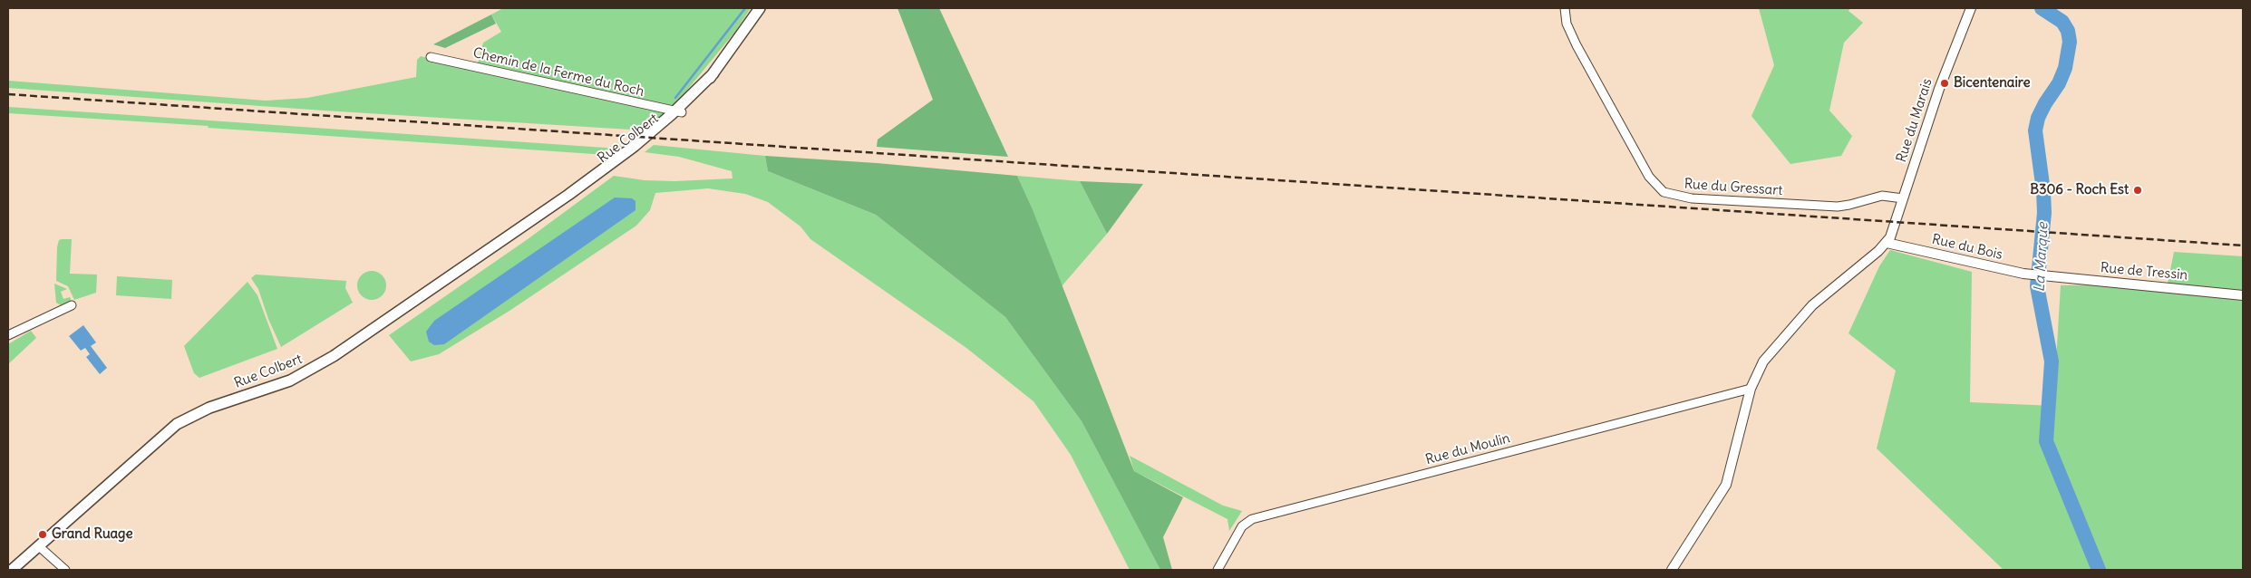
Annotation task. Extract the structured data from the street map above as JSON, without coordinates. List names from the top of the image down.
{
  "streets": {
    "main road": ["Rue Colbert"],
    "street": [
      "Chemin de la Ferme du Roch",
      "Rue du Marais",
      "Rue du Gressart",
      "Rue du Bois",
      "Rue de Tressin",
      "Rue du Moulin"
    ]
  },
  "crossings": [
    ["Chemin de la Ferme du Roch", "Rue Colbert"],
    ["Rue du Marais", "Rue du Gressart"],
    ["Rue du Marais", "Rue du Bois"],
    ["Rue du Bois", "Rue de Tressin"]
  ],
  "water": ["La Marque"],
  "places": ["Bicentenaire", "B306 - Roch Est", "Grand Ruage"]
}
